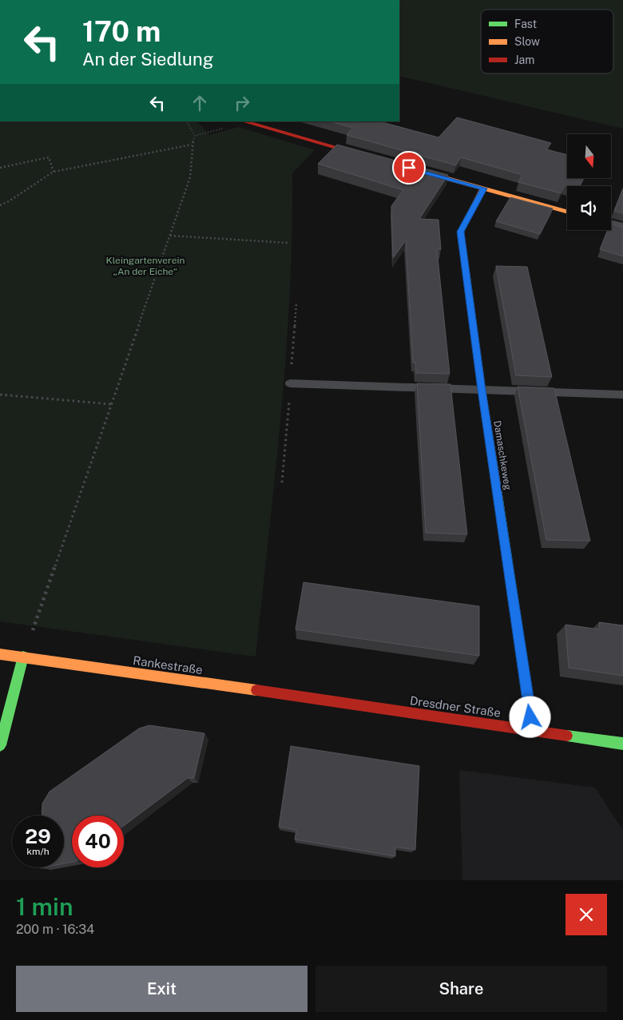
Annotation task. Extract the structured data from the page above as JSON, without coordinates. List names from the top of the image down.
{
  "streets": {
    "street": ["Damaschkeweg", "Rankestraße", "Dresdner Straße"]
  },
  "crossings": [
    ["Damaschkeweg", "Dresdner Straße"],
    ["Rankestraße", "Dresdner Straße"]
  ],
  "parks": ["Kleingartenverein „An der Eiche“"],
  "legend": ["Fast", "Slow", "Jam"],
  "north": "bottom",
  "page": {
    "turn": ["170 m", "An der Siedlung"],
    "speed": "29 km/h",
    "limit": "40",
    "heading": ["1 min", "200 m · 16:34"],
    "buttons": ["Exit", "Share"]
  }
}
